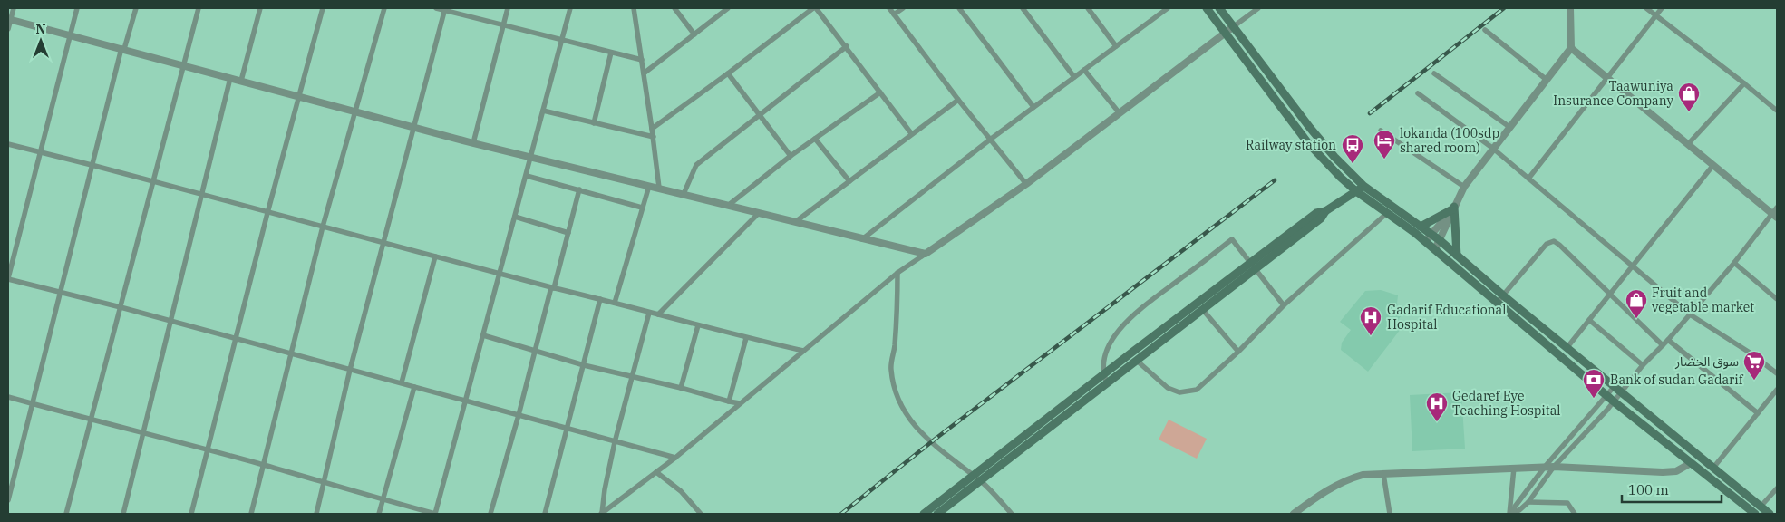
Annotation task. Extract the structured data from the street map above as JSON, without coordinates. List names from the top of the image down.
{
  "places": {
    "shop": ["Taawuniya Insurance Company", "Fruit and vegetable market"],
    "hotel": ["lokanda (100sdp shared room)"],
    "bus stop": ["Railway station"],
    "hospital": ["Gadarif Educational Hospital", "Gedaref Eye Teaching Hospital"],
    "supermarket": ["سوق الخضار"],
    "bank": ["Bank of sudan Gadarif"]
  },
  "scale_bar": "100 m",
  "north": "top"
}
